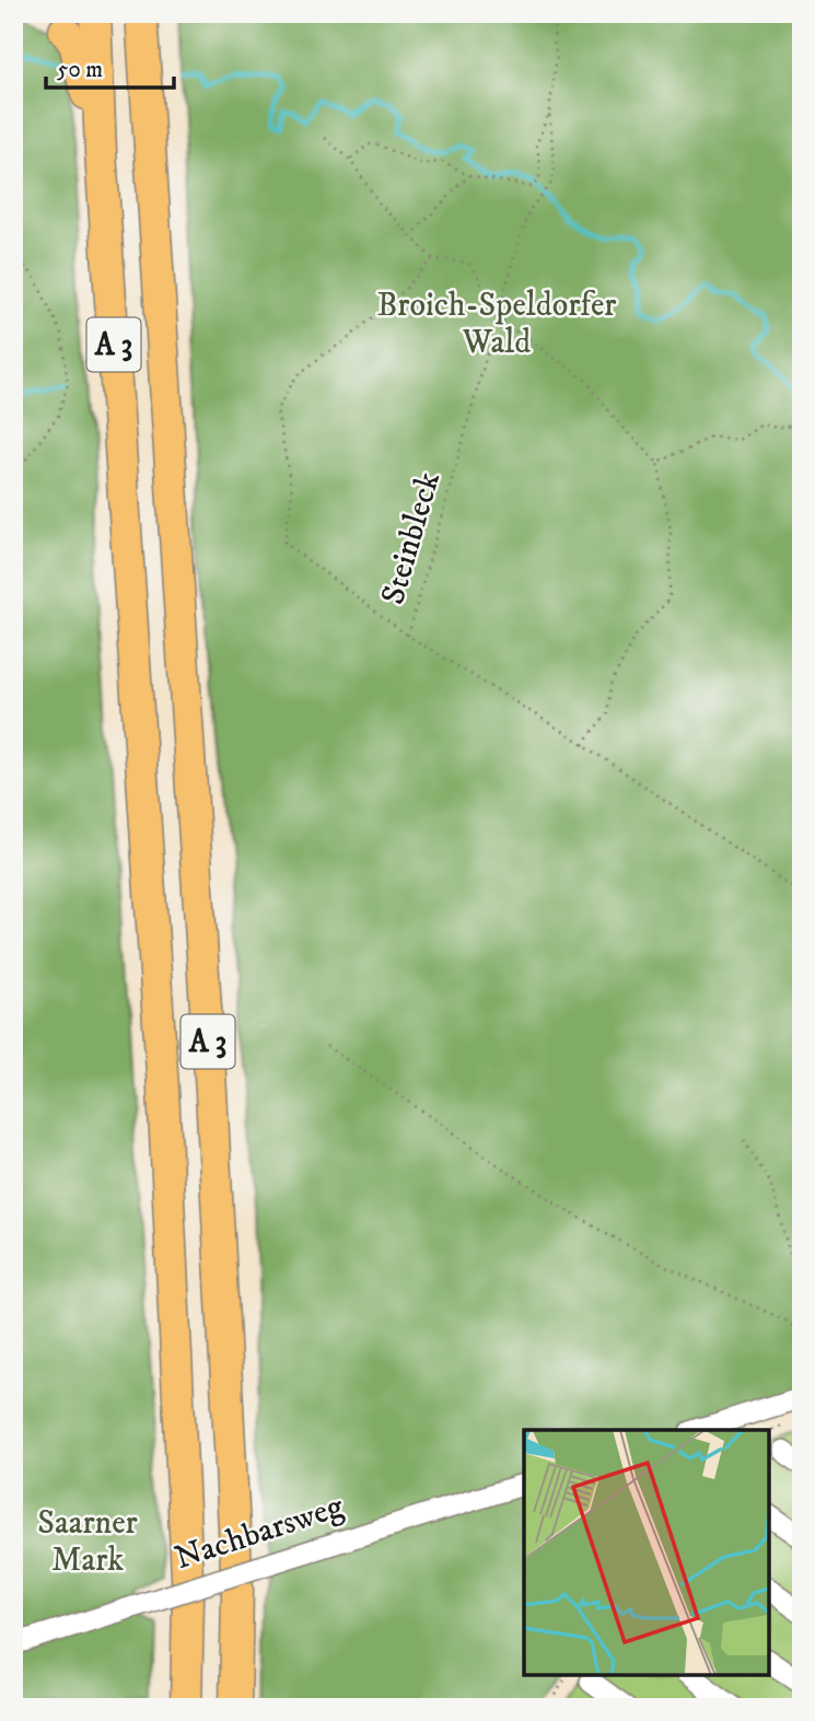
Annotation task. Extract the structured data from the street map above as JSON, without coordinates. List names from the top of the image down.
{
  "streets": {
    "highway": ["A 3"],
    "lane": ["Nachbarsweg"],
    "path": ["Steinbleck"]
  },
  "parks": ["Broich-Speldorfer Wald", "Saarner Mark"],
  "scale_bar": "50 m"
}
